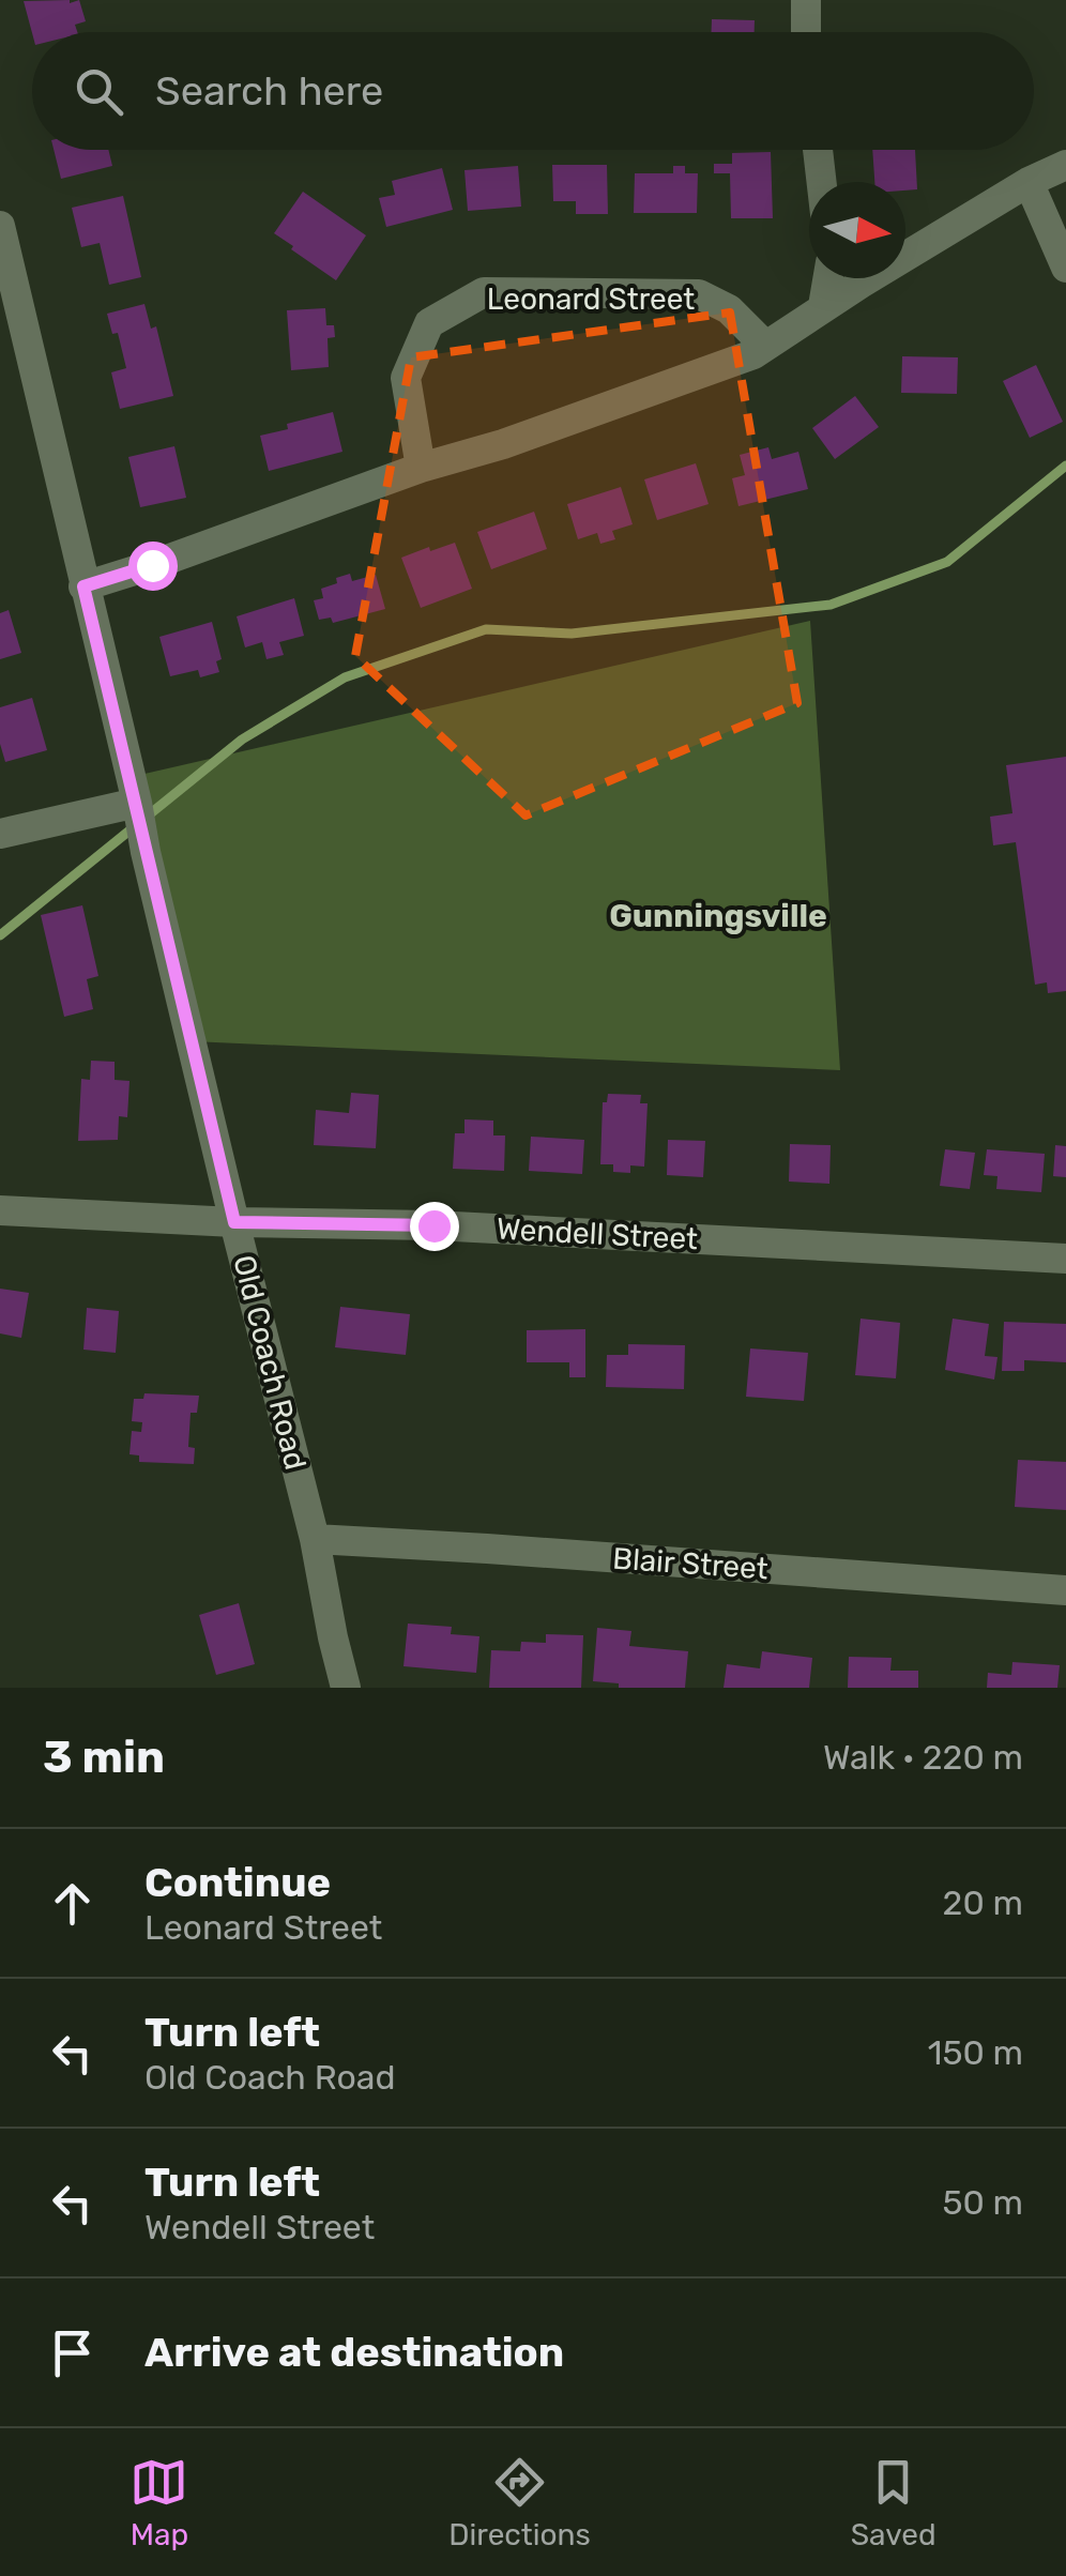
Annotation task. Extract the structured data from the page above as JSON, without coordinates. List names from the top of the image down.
{
  "streets": {
    "street": [
      "Leonard Street",
      "Wendell Street",
      "Old Coach Road",
      "Blair Street"
    ]
  },
  "crossings": [
    ["Wendell Street", "Old Coach Road"],
    ["Old Coach Road", "Blair Street"]
  ],
  "districts": ["Gunningsville"],
  "north": "right",
  "page": {
    "search": "Search here",
    "heading": ["3 min", "Walk · 220 m"],
    "list": [
      ["Continue", "Leonard Street", "20 m"],
      ["Turn left", "Old Coach Road", "150 m"],
      ["Turn left", "Wendell Street", "50 m"],
      "Arrive at destination"
    ],
    "nav": ["Map", "Directions", "Saved"]
  }
}
